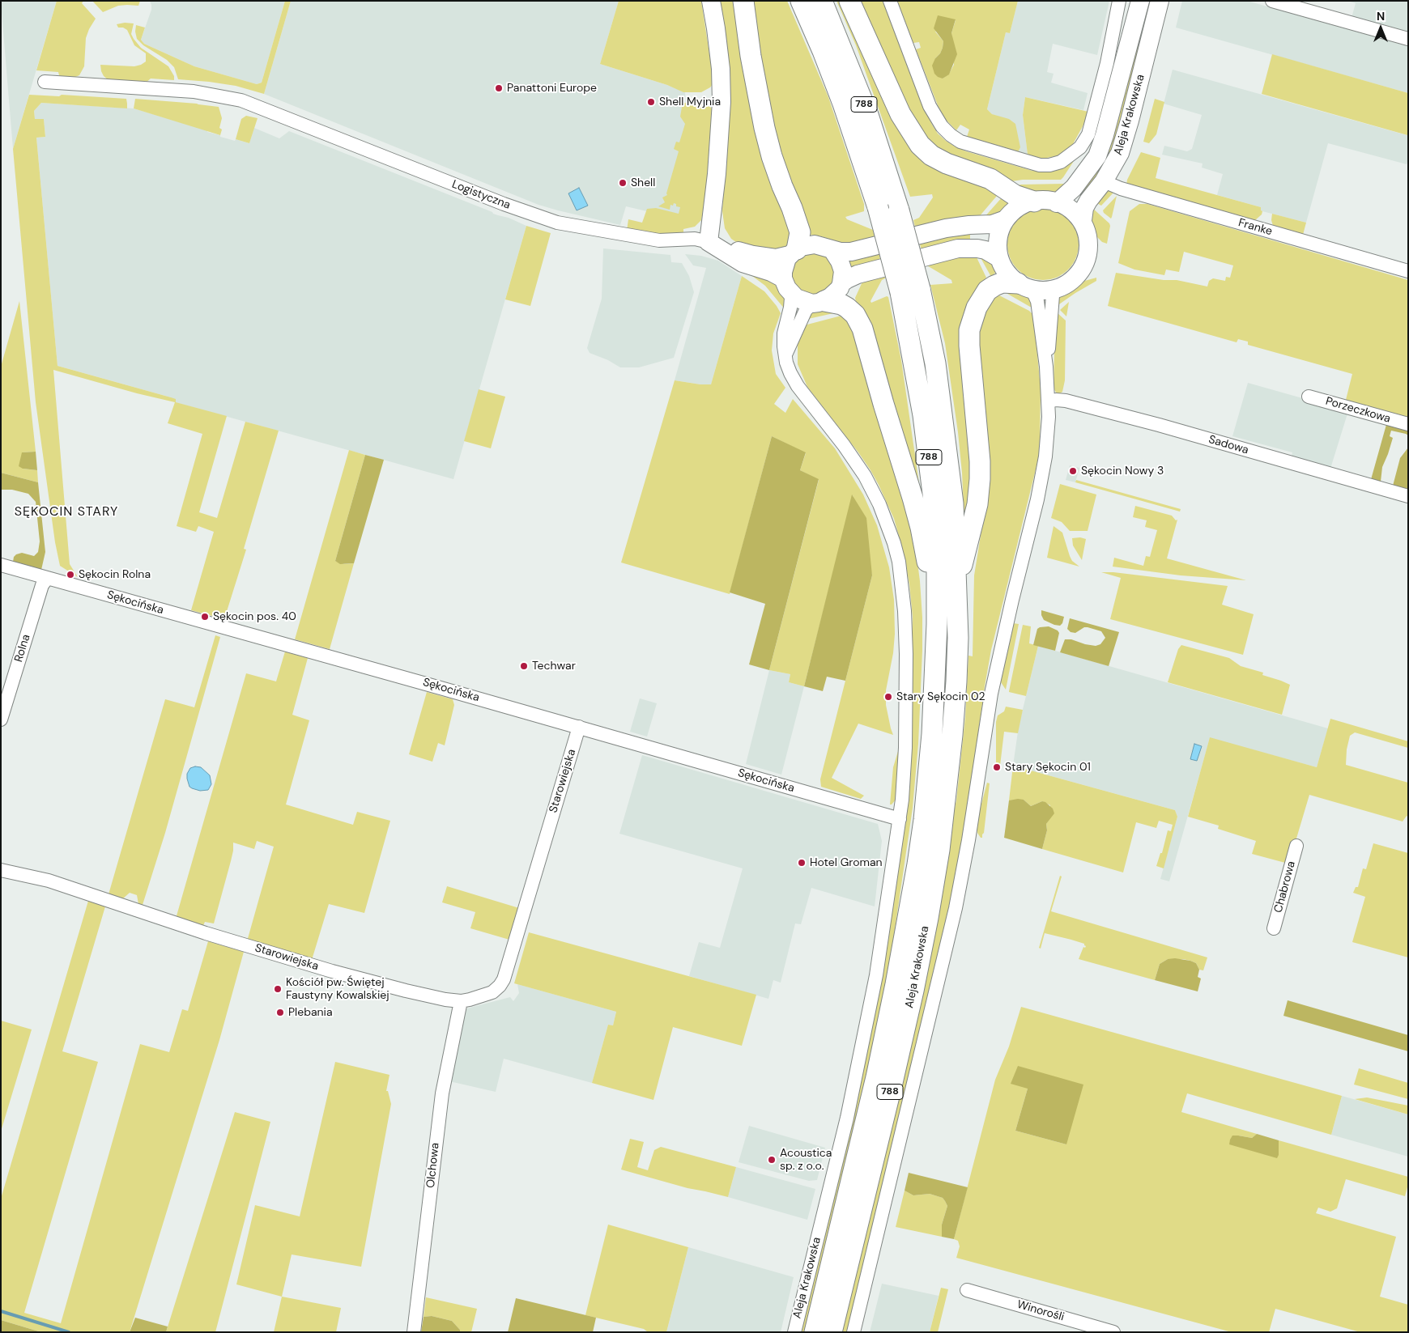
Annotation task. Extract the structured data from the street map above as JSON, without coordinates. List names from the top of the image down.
{
  "streets": {
    "main road": ["788", "Aleja Krakowska"],
    "street": [
      "Logistyczna",
      "Franke",
      "Porzeczkowa",
      "Sadowa",
      "Sękocińska",
      "Rolna",
      "Starowiejska",
      "Chabrowa",
      "Olchowa",
      "Winorośli"
    ]
  },
  "crossings": [
    ["788", "Aleja Krakowska"],
    ["Aleja Krakowska", "Franke"],
    ["Aleja Krakowska", "Sękocińska"],
    ["Sękocińska", "Rolna"],
    ["Sękocińska", "Starowiejska"],
    ["Starowiejska", "Olchowa"]
  ],
  "districts": ["SĘKOCIN STARY"],
  "places": [
    "Panattoni Europe",
    "Shell Myjnia",
    "Shell",
    "Sękocin Nowy 3",
    "Sękocin Rolna",
    "Sękocin pos. 40",
    "Techwar",
    "Stary Sękocin 02",
    "Stary Sękocin 01",
    "Hotel Groman",
    "Kościół pw. Świętej Faustyny Kowalskiej",
    "Plebania",
    "Acoustica sp. z o.o."
  ],
  "north": "top"
}
